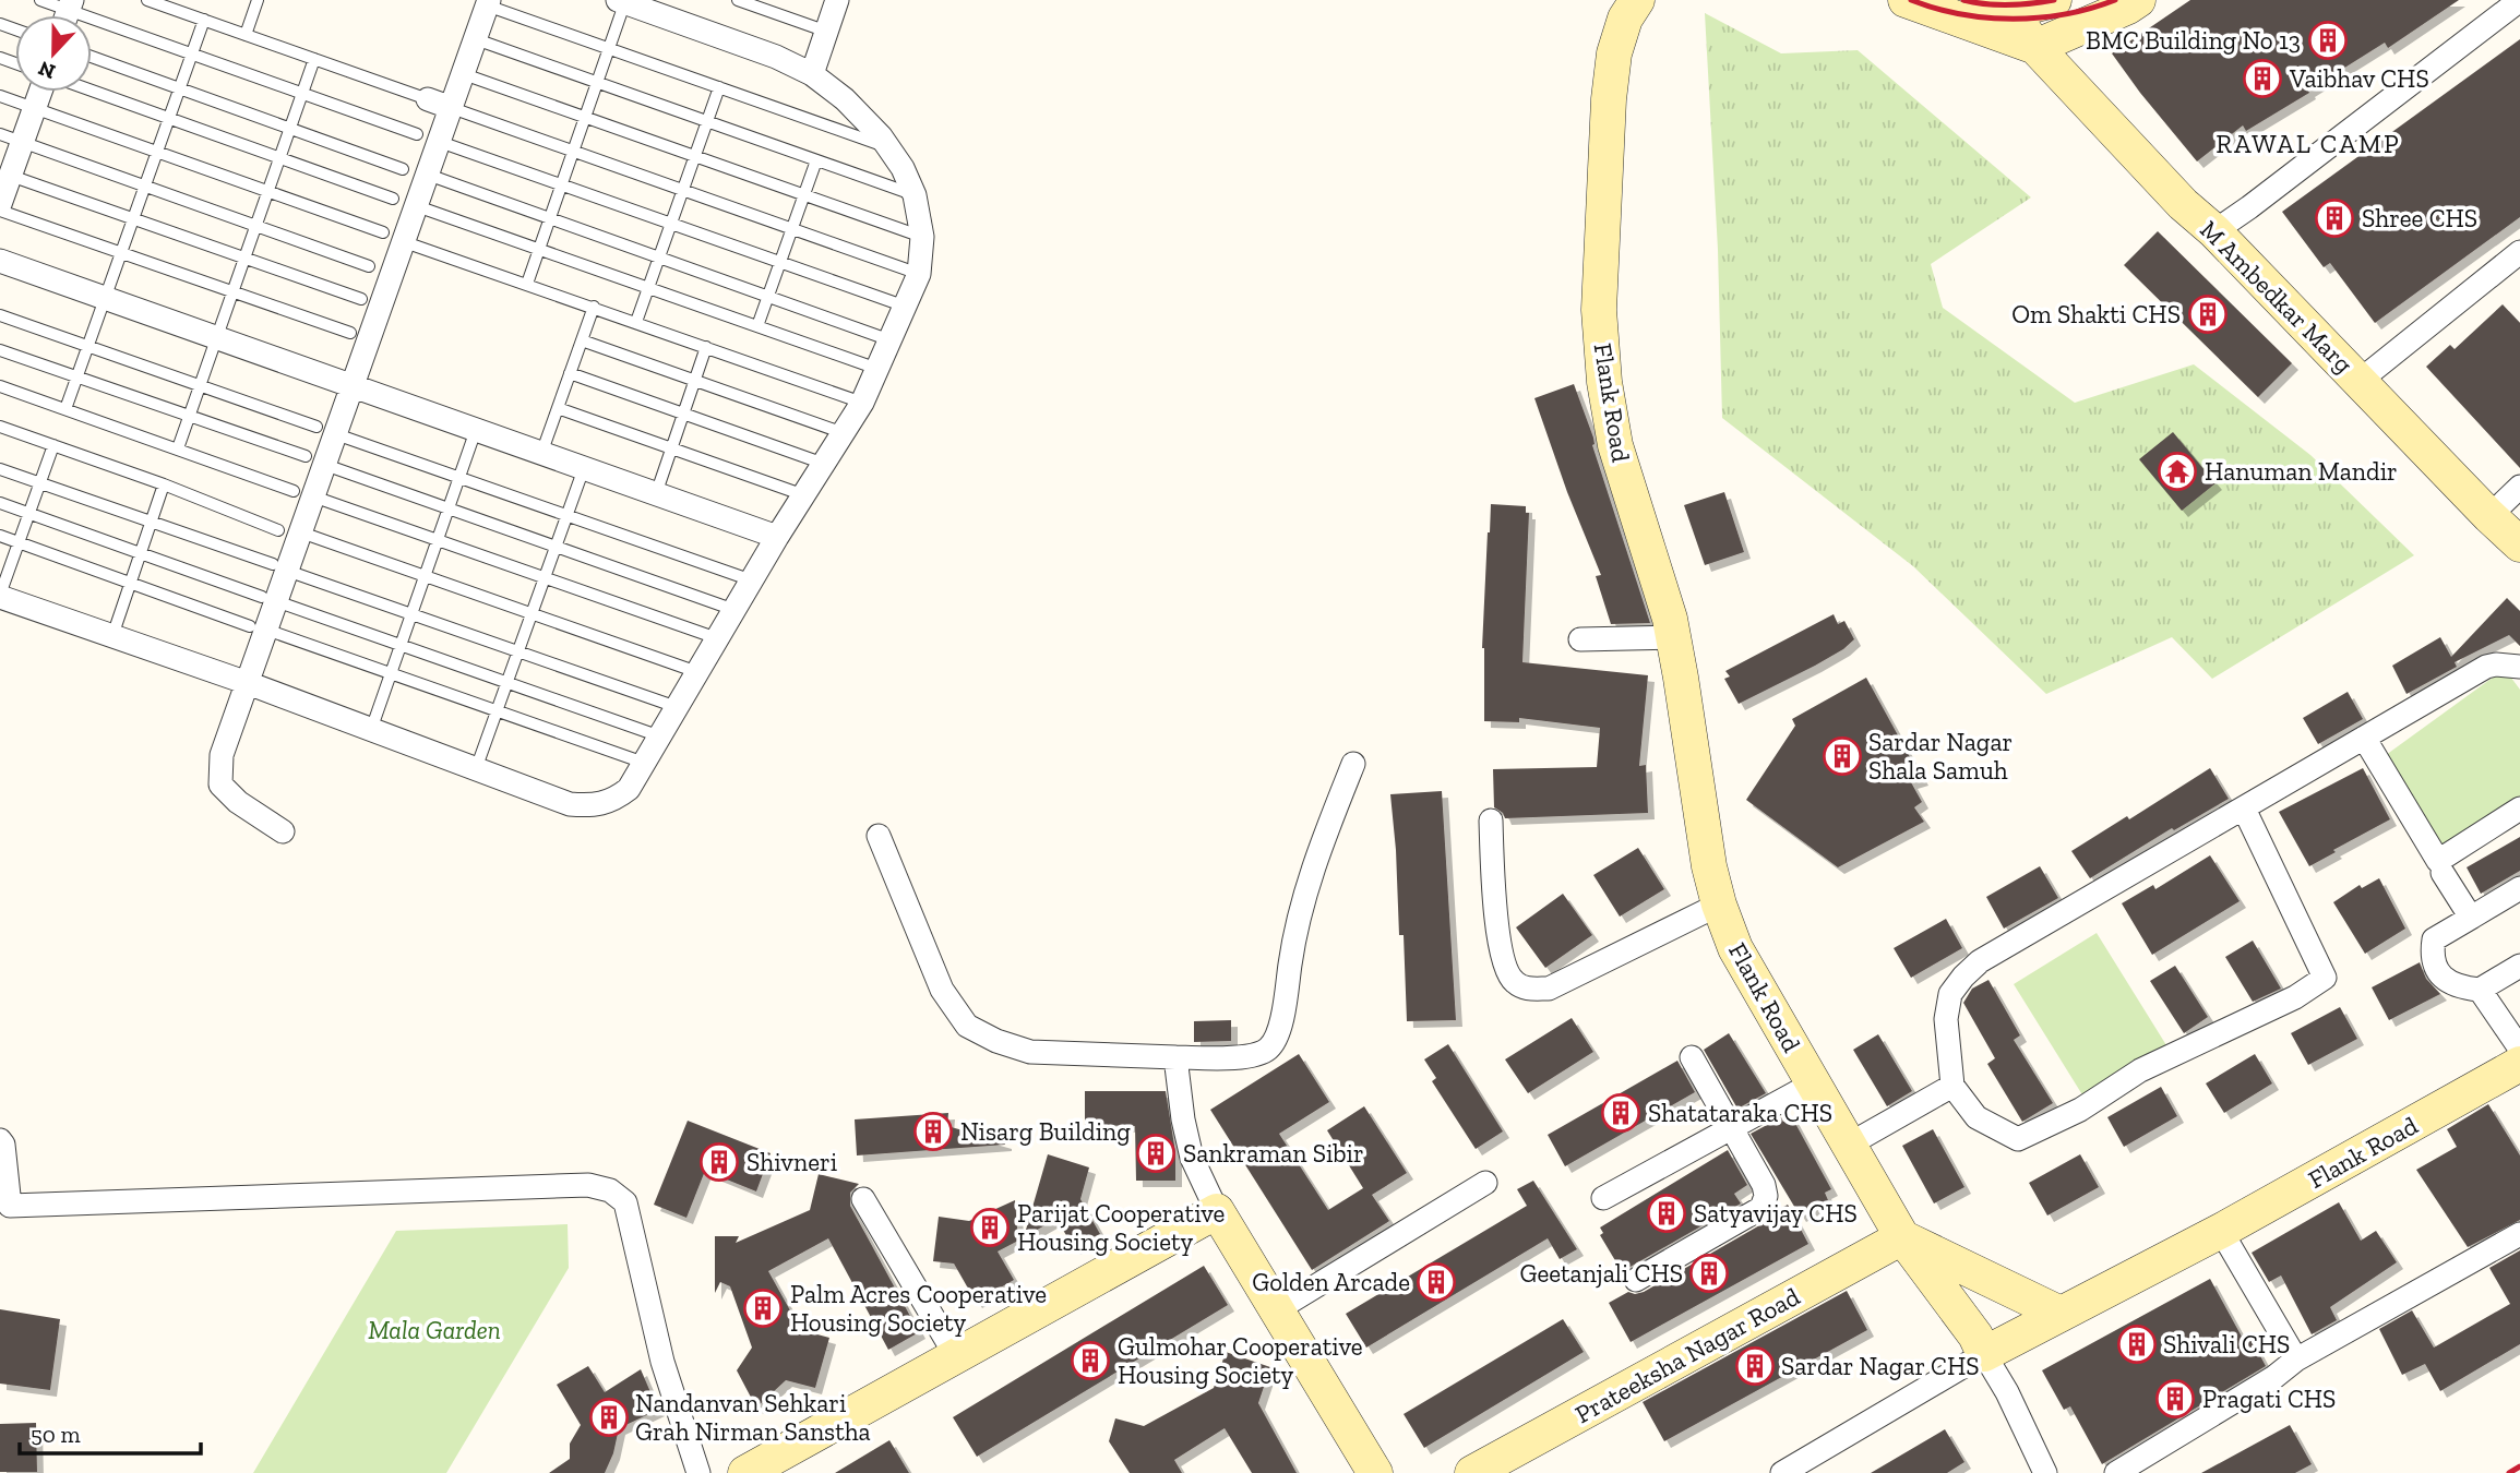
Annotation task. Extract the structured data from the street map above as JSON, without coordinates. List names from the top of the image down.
{
  "streets": {
    "street": ["M Ambedkar Marg", "Flank Road", "Prateeksha Nagar Road"]
  },
  "crossings": [
    ["Flank Road", "Prateeksha Nagar Road"]
  ],
  "districts": ["RAWAL CAMP"],
  "parks": ["Mala Garden"],
  "places": {
    "building": [
      "BMC Building No 13",
      "Vaibhav CHS",
      "Shree CHS",
      "Om Shakti CHS",
      "Sardar Nagar Shala Samuh",
      "Shatataraka CHS",
      "Nisarg Building",
      "Sankraman Sibir",
      "Shivneri",
      "Satyavijay CHS",
      "Parijat Cooperative Housing Society",
      "Geetanjali CHS",
      "Golden Arcade",
      "Palm Acres Cooperative Housing Society",
      "Shivali CHS",
      "Gulmohar Cooperative Housing Society",
      "Sardar Nagar CHS",
      "Pragati CHS",
      "Nandanvan Sehkari Grah Nirman Sanstha"
    ],
    "temple": ["Hanuman Mandir"]
  },
  "scale_bar": "50 m",
  "north": "bottom"
}
